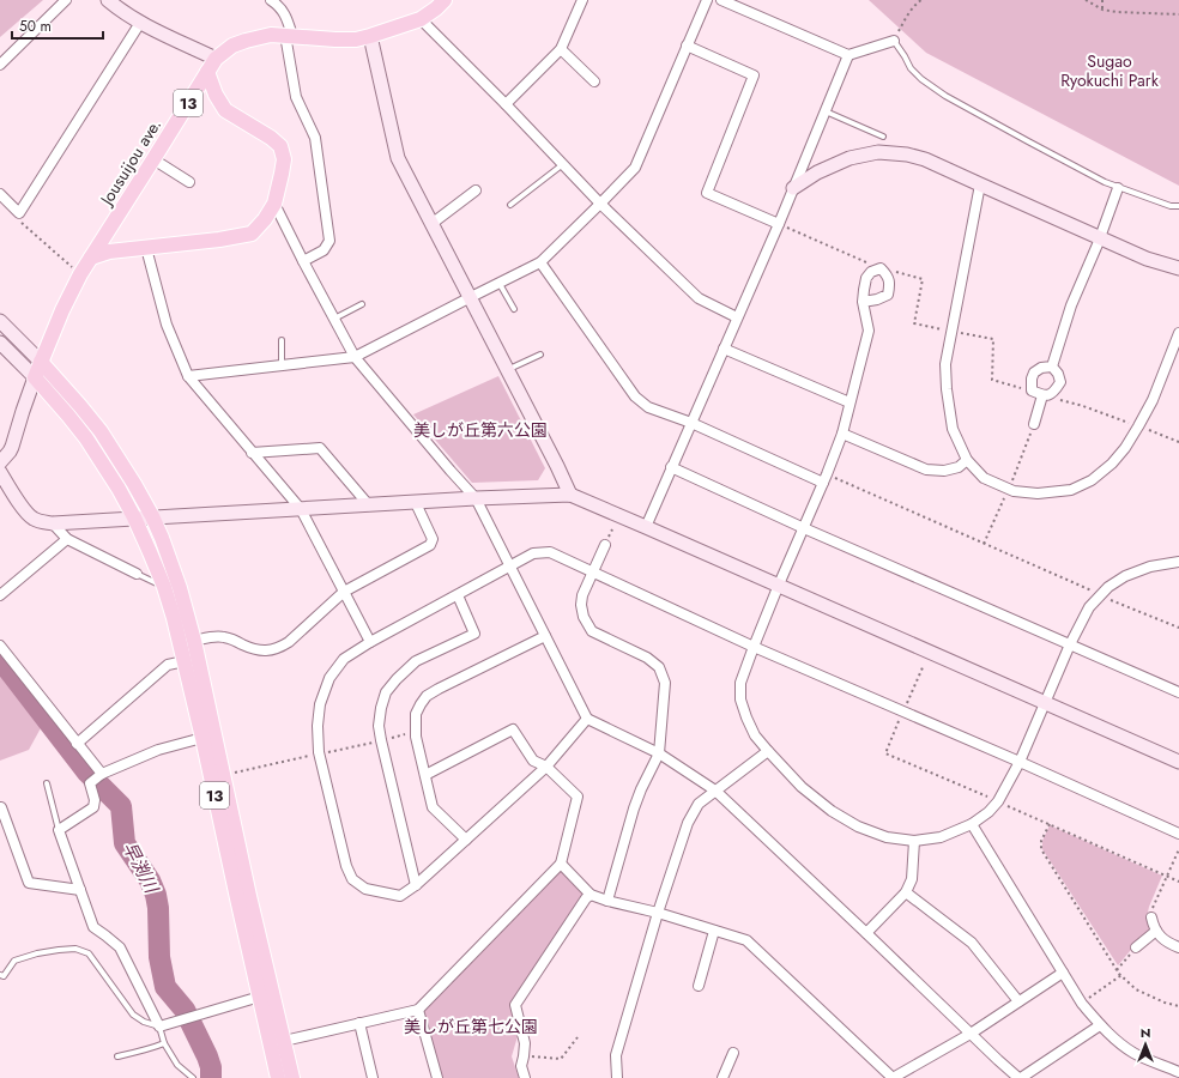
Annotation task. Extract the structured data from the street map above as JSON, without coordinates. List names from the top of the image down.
{
  "streets": {
    "main road": ["13", "Jousuijou ave."]
  },
  "crossings": [
    ["13", "Jousuijou ave."]
  ],
  "water": ["早渕川"],
  "parks": ["Sugao Ryokuchi Park", "美しが丘第六公園", "美しが丘第七公園"],
  "scale_bar": "50 m",
  "north": "top"
}
